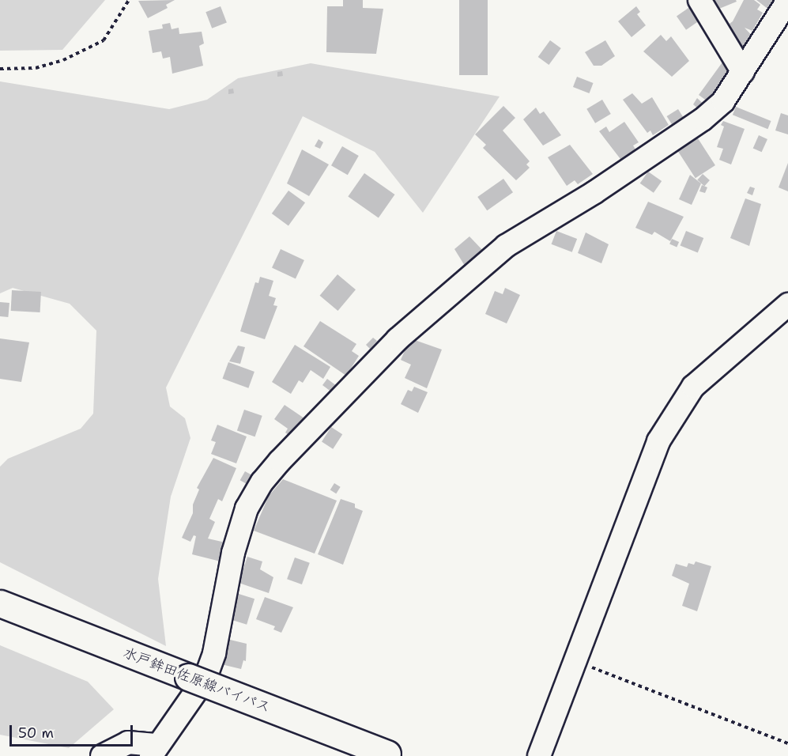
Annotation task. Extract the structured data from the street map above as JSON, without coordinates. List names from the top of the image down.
{
  "streets": {
    "main road": ["水戸鉾田佐原線バイパス"]
  },
  "scale_bar": "50 m"
}
